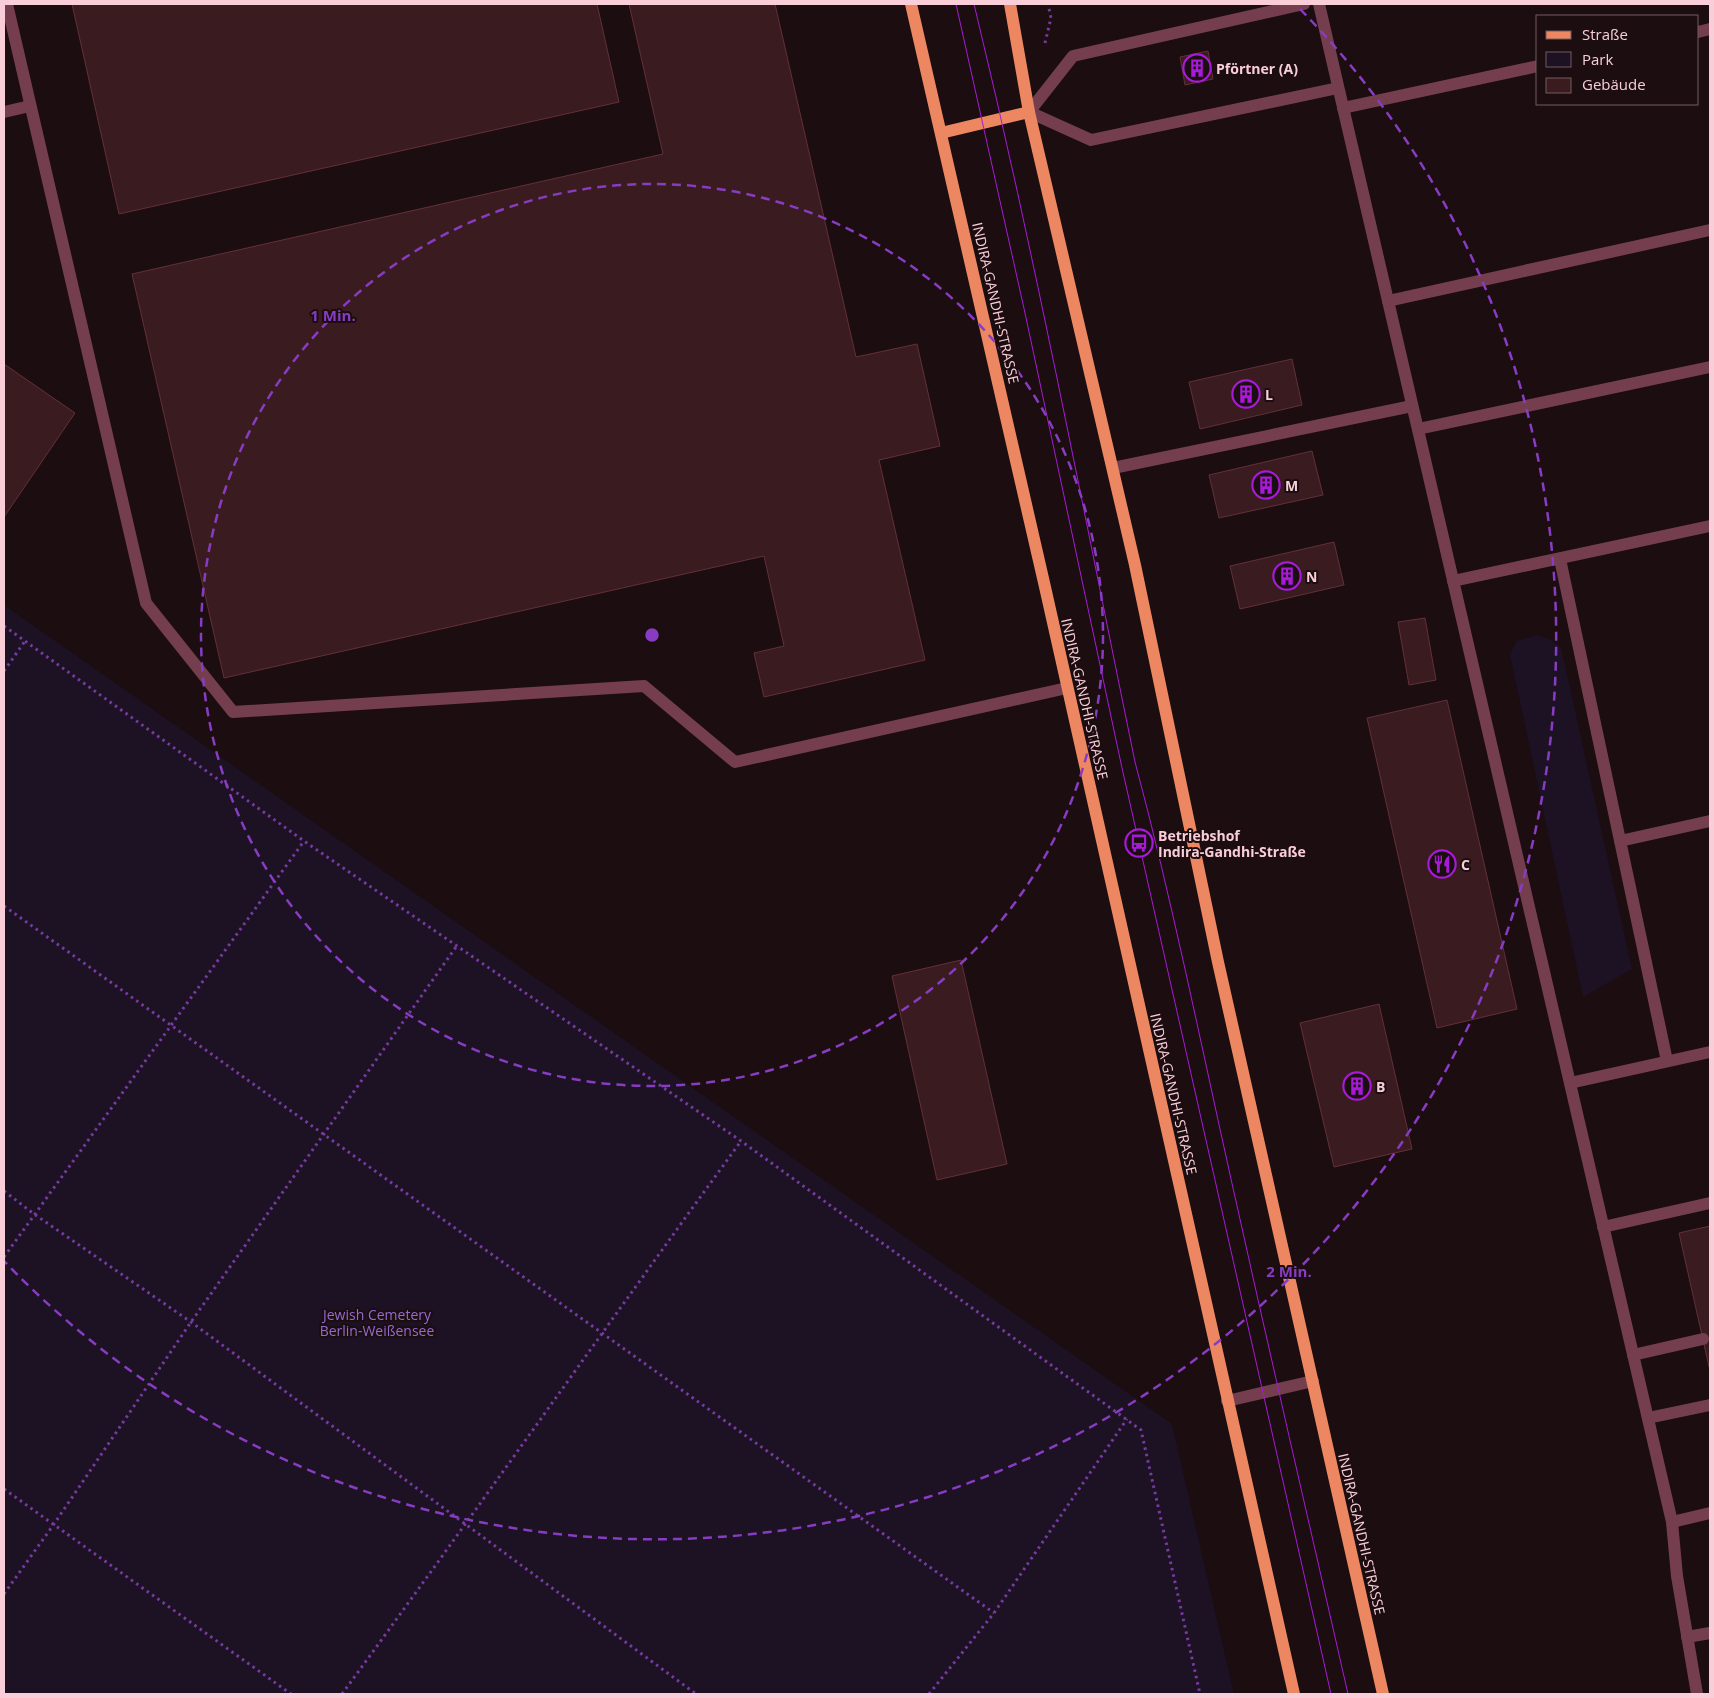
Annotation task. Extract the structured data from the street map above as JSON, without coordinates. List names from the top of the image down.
{
  "streets": {
    "main road": ["INDIRA-GANDHI-STRASSE"]
  },
  "parks": ["Jewish Cemetery Berlin-Weißensee"],
  "places": {
    "building": [
      "Pförtner (A)",
      "L",
      "M",
      "N",
      "B"
    ],
    "bus stop": ["Betriebshof Indira-Gandhi-Straße"],
    "restaurant": ["C"]
  },
  "legend": ["Straße", "Park", "Gebäude"],
  "rings": ["1 Min.", "2 Min."]
}
